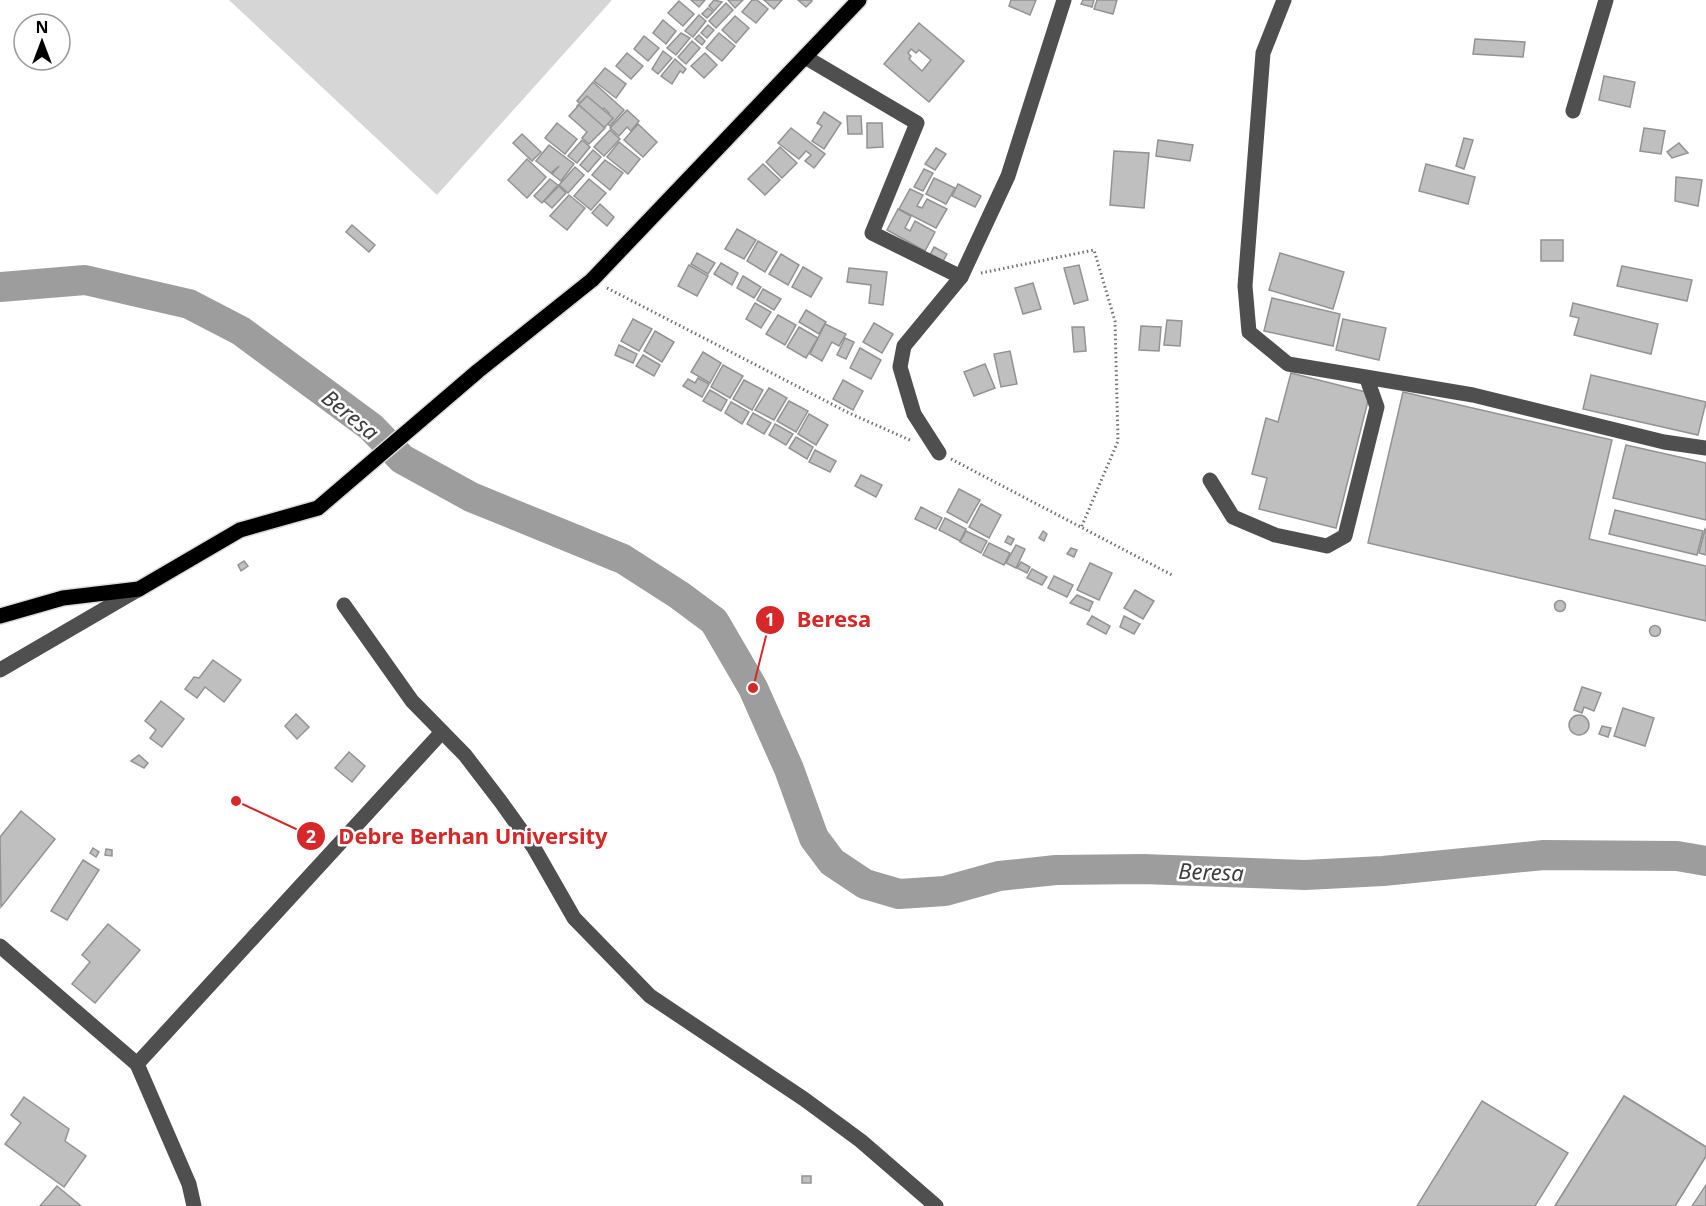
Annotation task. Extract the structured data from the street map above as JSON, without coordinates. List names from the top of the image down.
{
  "water": ["Beresa"],
  "places": ["Beresa", "Debre Berhan University"],
  "north": "top"
}
